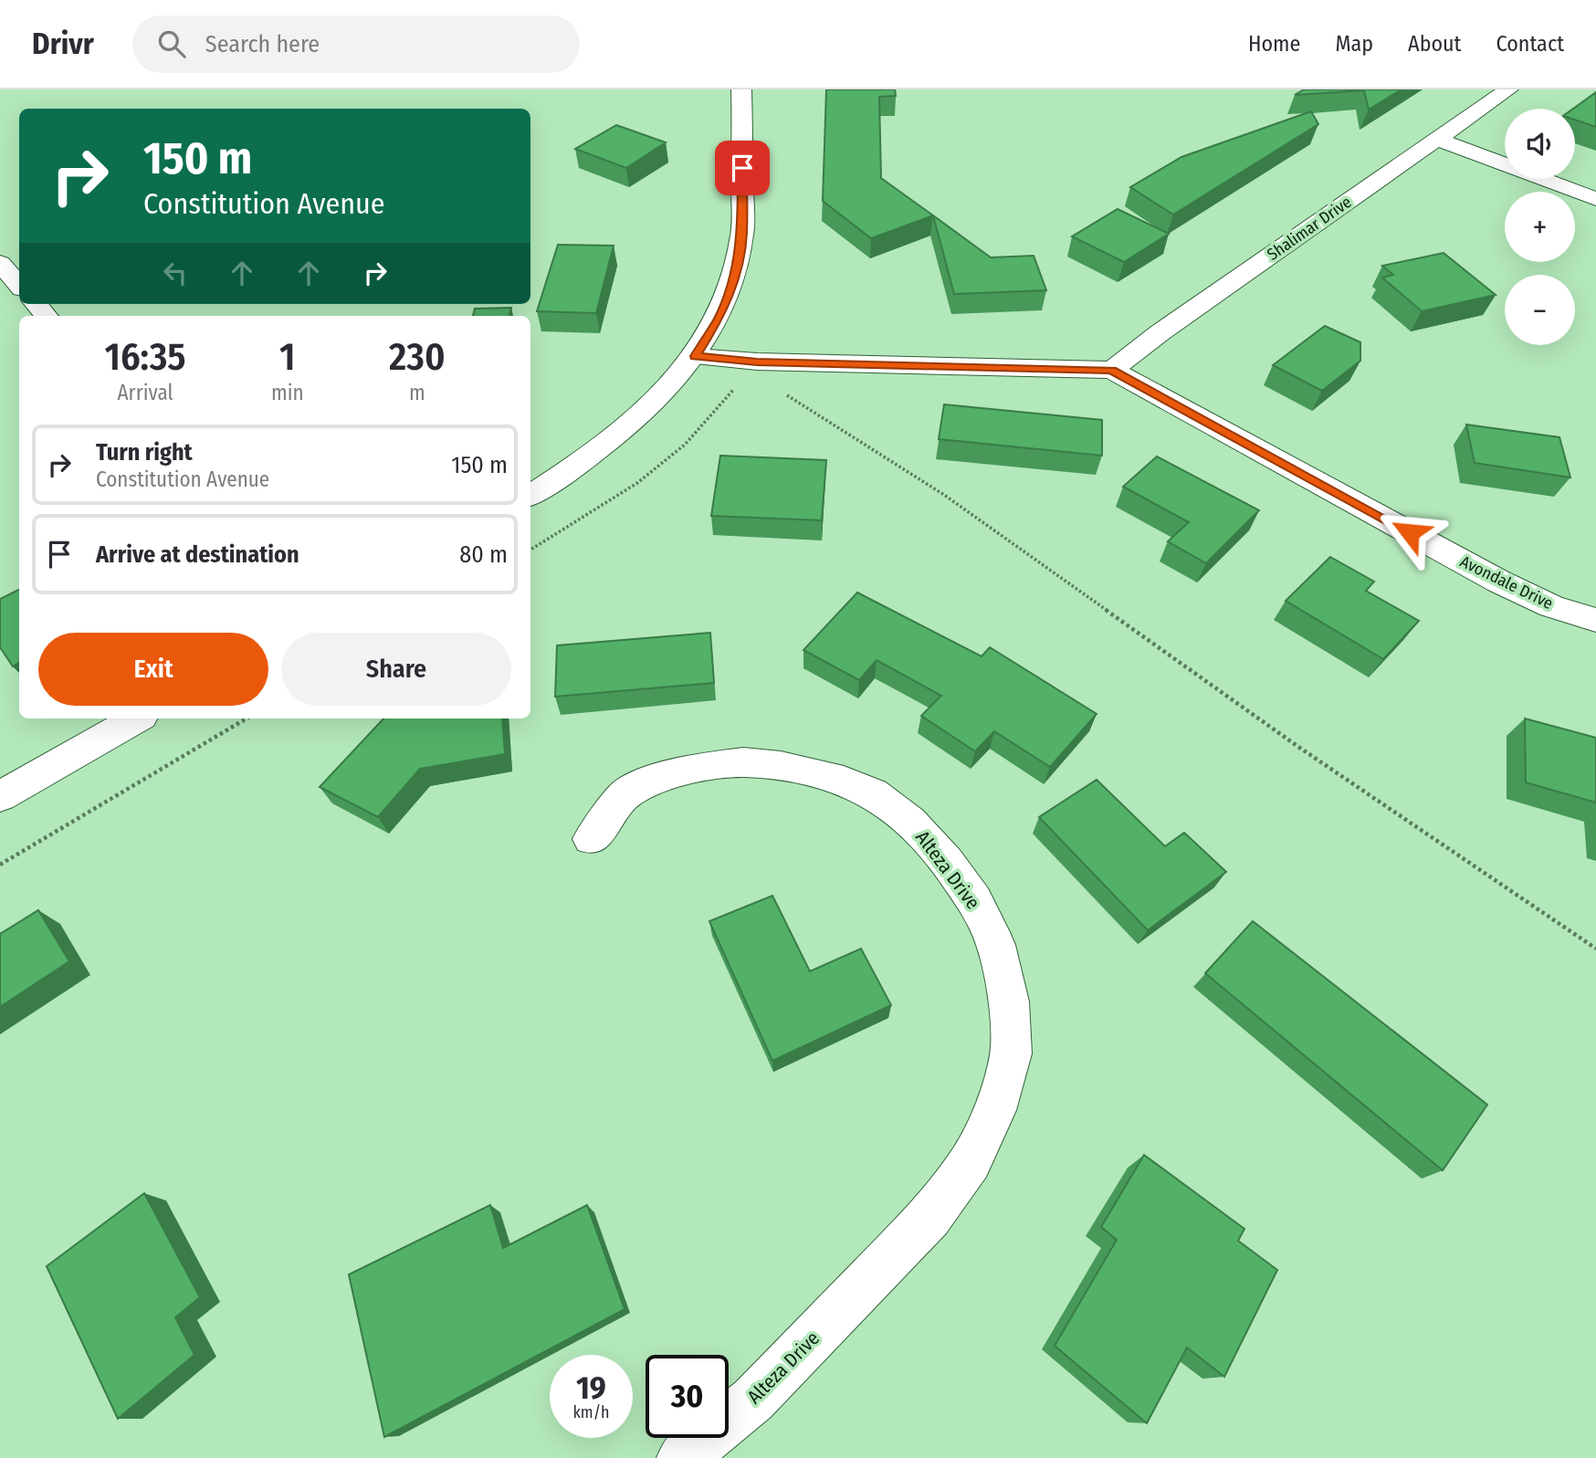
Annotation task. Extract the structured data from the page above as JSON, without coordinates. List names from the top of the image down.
{
  "streets": {
    "street": ["Shalimar Drive", "Avondale Drive", "Alteza Drive"]
  },
  "crossings": [
    ["Shalimar Drive", "Avondale Drive"]
  ],
  "page": {
    "header": "Drivr",
    "search": "Search here",
    "nav": [
      "Home",
      "Map",
      "About",
      "Contact"
    ],
    "map_buttons": ["+", "−"],
    "turn": ["150 m", "Constitution Avenue"],
    "eta": [
      "16:35",
      "Arrival",
      "1",
      "min",
      "230",
      "m"
    ],
    "list": [
      {
        "name": "Turn right",
        "note": "Constitution Avenue",
        "value": "150 m"
      },
      {
        "name": "Arrive at destination",
        "value": "80 m"
      }
    ],
    "buttons": ["Exit", "Share"],
    "speed": "19 km/h",
    "limit": "30"
  }
}
